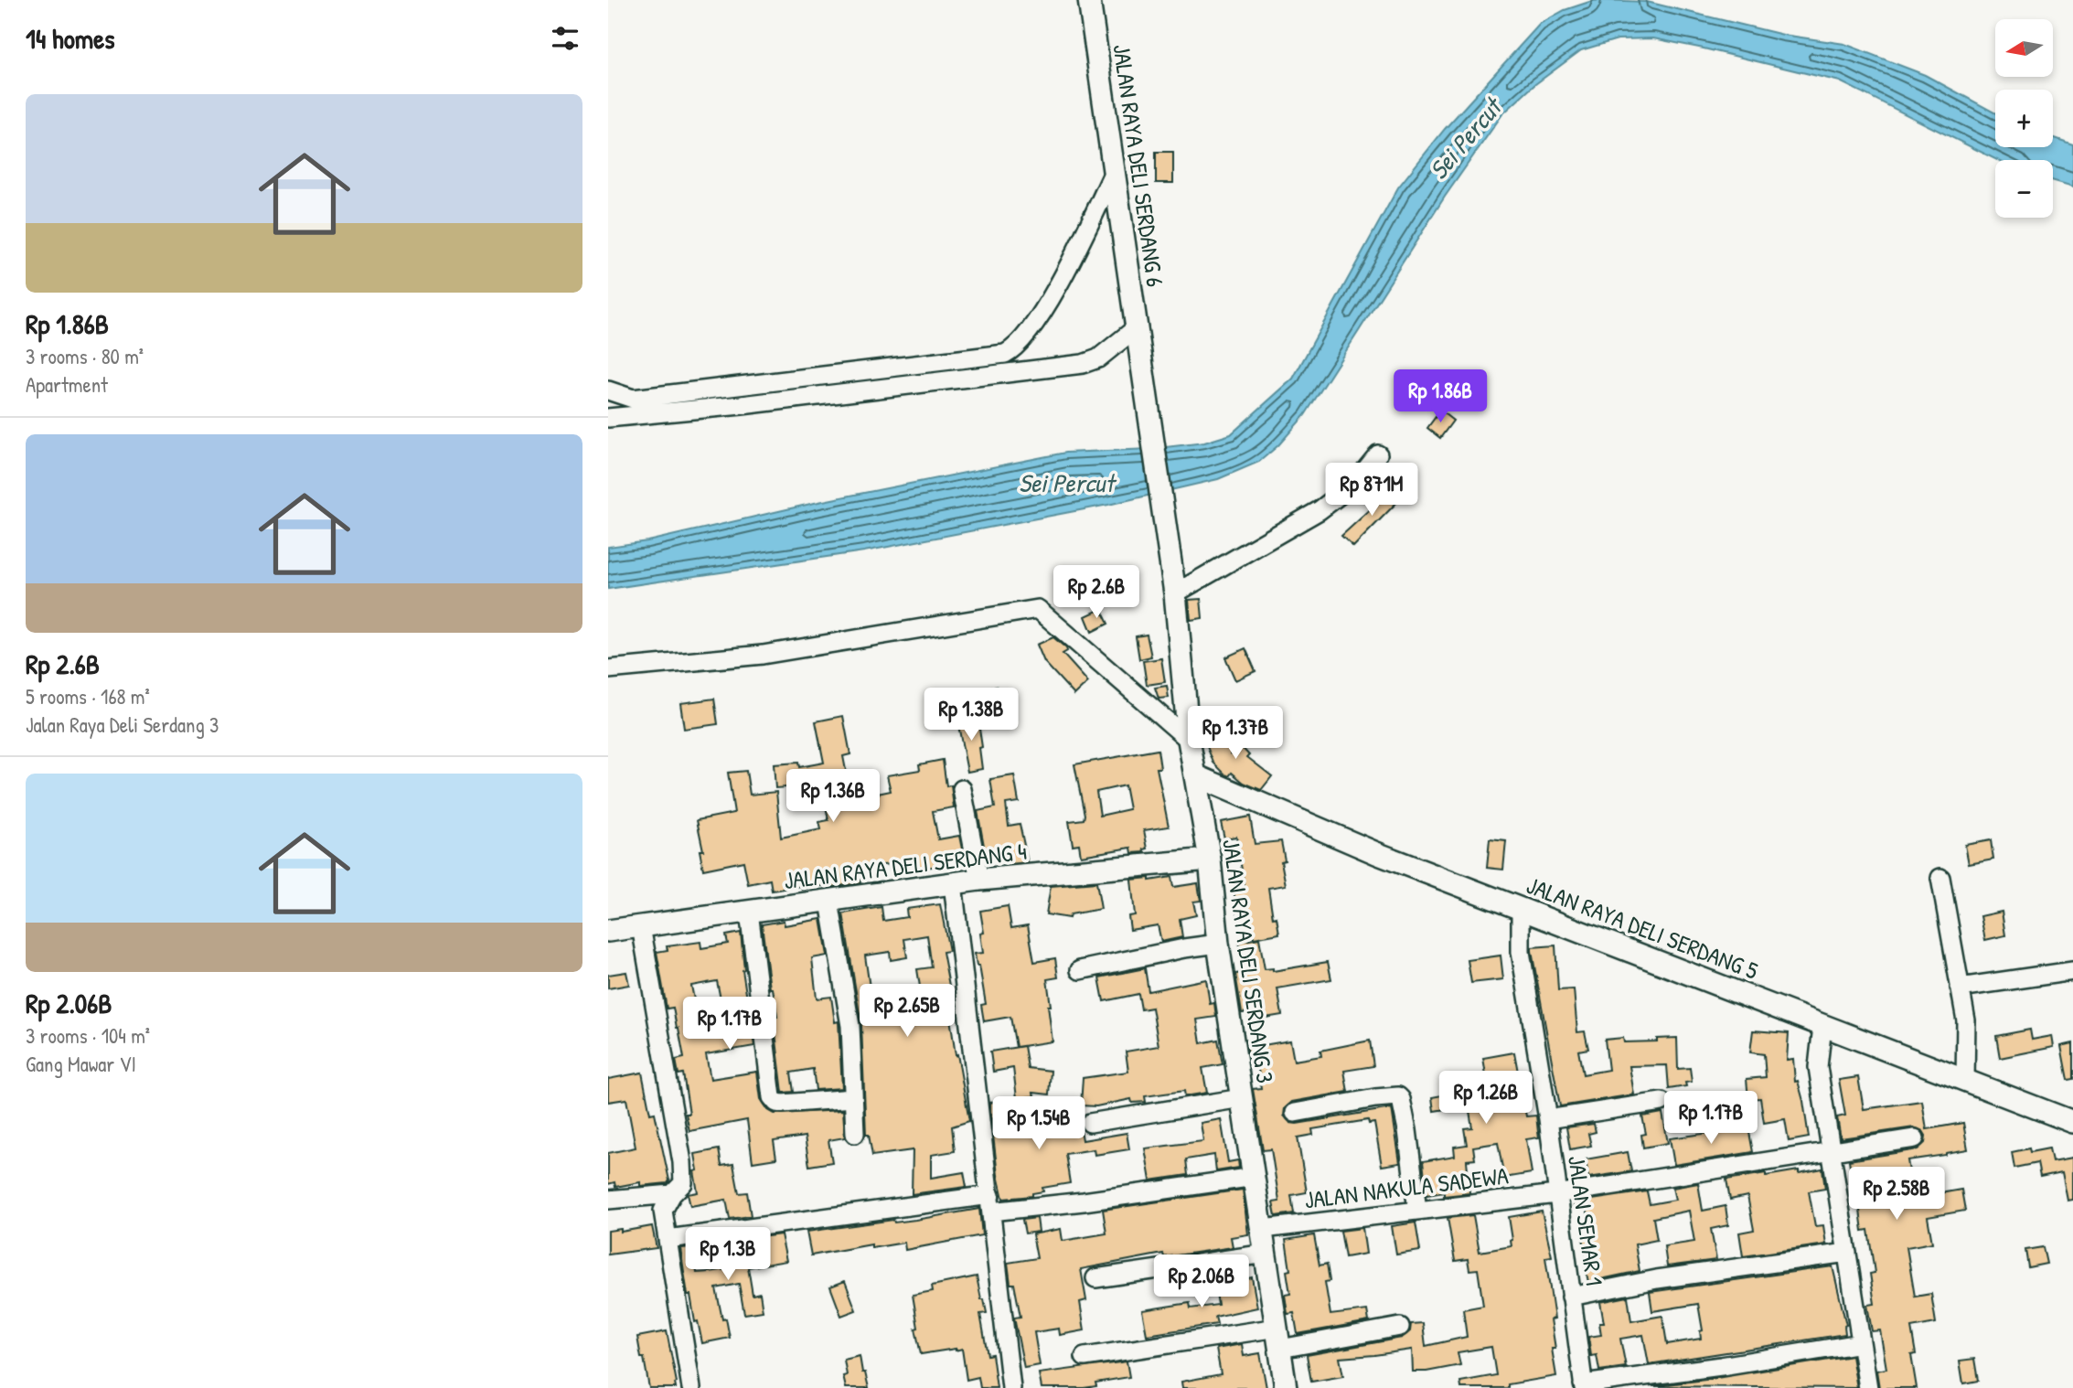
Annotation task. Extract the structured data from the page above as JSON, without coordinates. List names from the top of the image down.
{
  "streets": {
    "street": [
      "JALAN RAYA DELI SERDANG 6",
      "JALAN RAYA DELI SERDANG 4",
      "JALAN RAYA DELI SERDANG 5",
      "JALAN RAYA DELI SERDANG 3",
      "JALAN NAKULA SADEWA",
      "JALAN SEMAR 1"
    ]
  },
  "crossings": [
    ["JALAN RAYA DELI SERDANG 6", "JALAN RAYA DELI SERDANG 3"],
    ["JALAN RAYA DELI SERDANG 4", "JALAN RAYA DELI SERDANG 3"],
    ["JALAN RAYA DELI SERDANG 5", "JALAN RAYA DELI SERDANG 3"],
    ["JALAN RAYA DELI SERDANG 5", "JALAN SEMAR 1"],
    ["JALAN RAYA DELI SERDANG 3", "JALAN NAKULA SADEWA"],
    ["JALAN NAKULA SADEWA", "JALAN SEMAR 1"]
  ],
  "water": ["Sei Percut"],
  "north": "left",
  "page": {
    "heading": "14 homes",
    "map_buttons": ["+", "−"],
    "list": [
      {
        "name": "Rp 1.86B",
        "note": "3 rooms · 80 m² · Apartment"
      },
      {
        "name": "Rp 2.6B",
        "note": "5 rooms · 168 m² · Jalan Raya Deli Serdang 3"
      },
      {
        "name": "Rp 2.06B",
        "note": "3 rooms · 104 m² · Gang Mawar VI"
      }
    ],
    "price": [
      "Rp 1.86B",
      "Rp 871M",
      "Rp 2.6B",
      "Rp 1.38B",
      "Rp 1.37B",
      "Rp 1.36B",
      "Rp 2.65B",
      "Rp 1.17B",
      "Rp 1.26B",
      "Rp 1.17B",
      "Rp 1.54B",
      "Rp 2.58B",
      "Rp 1.3B",
      "Rp 2.06B"
    ]
  }
}
